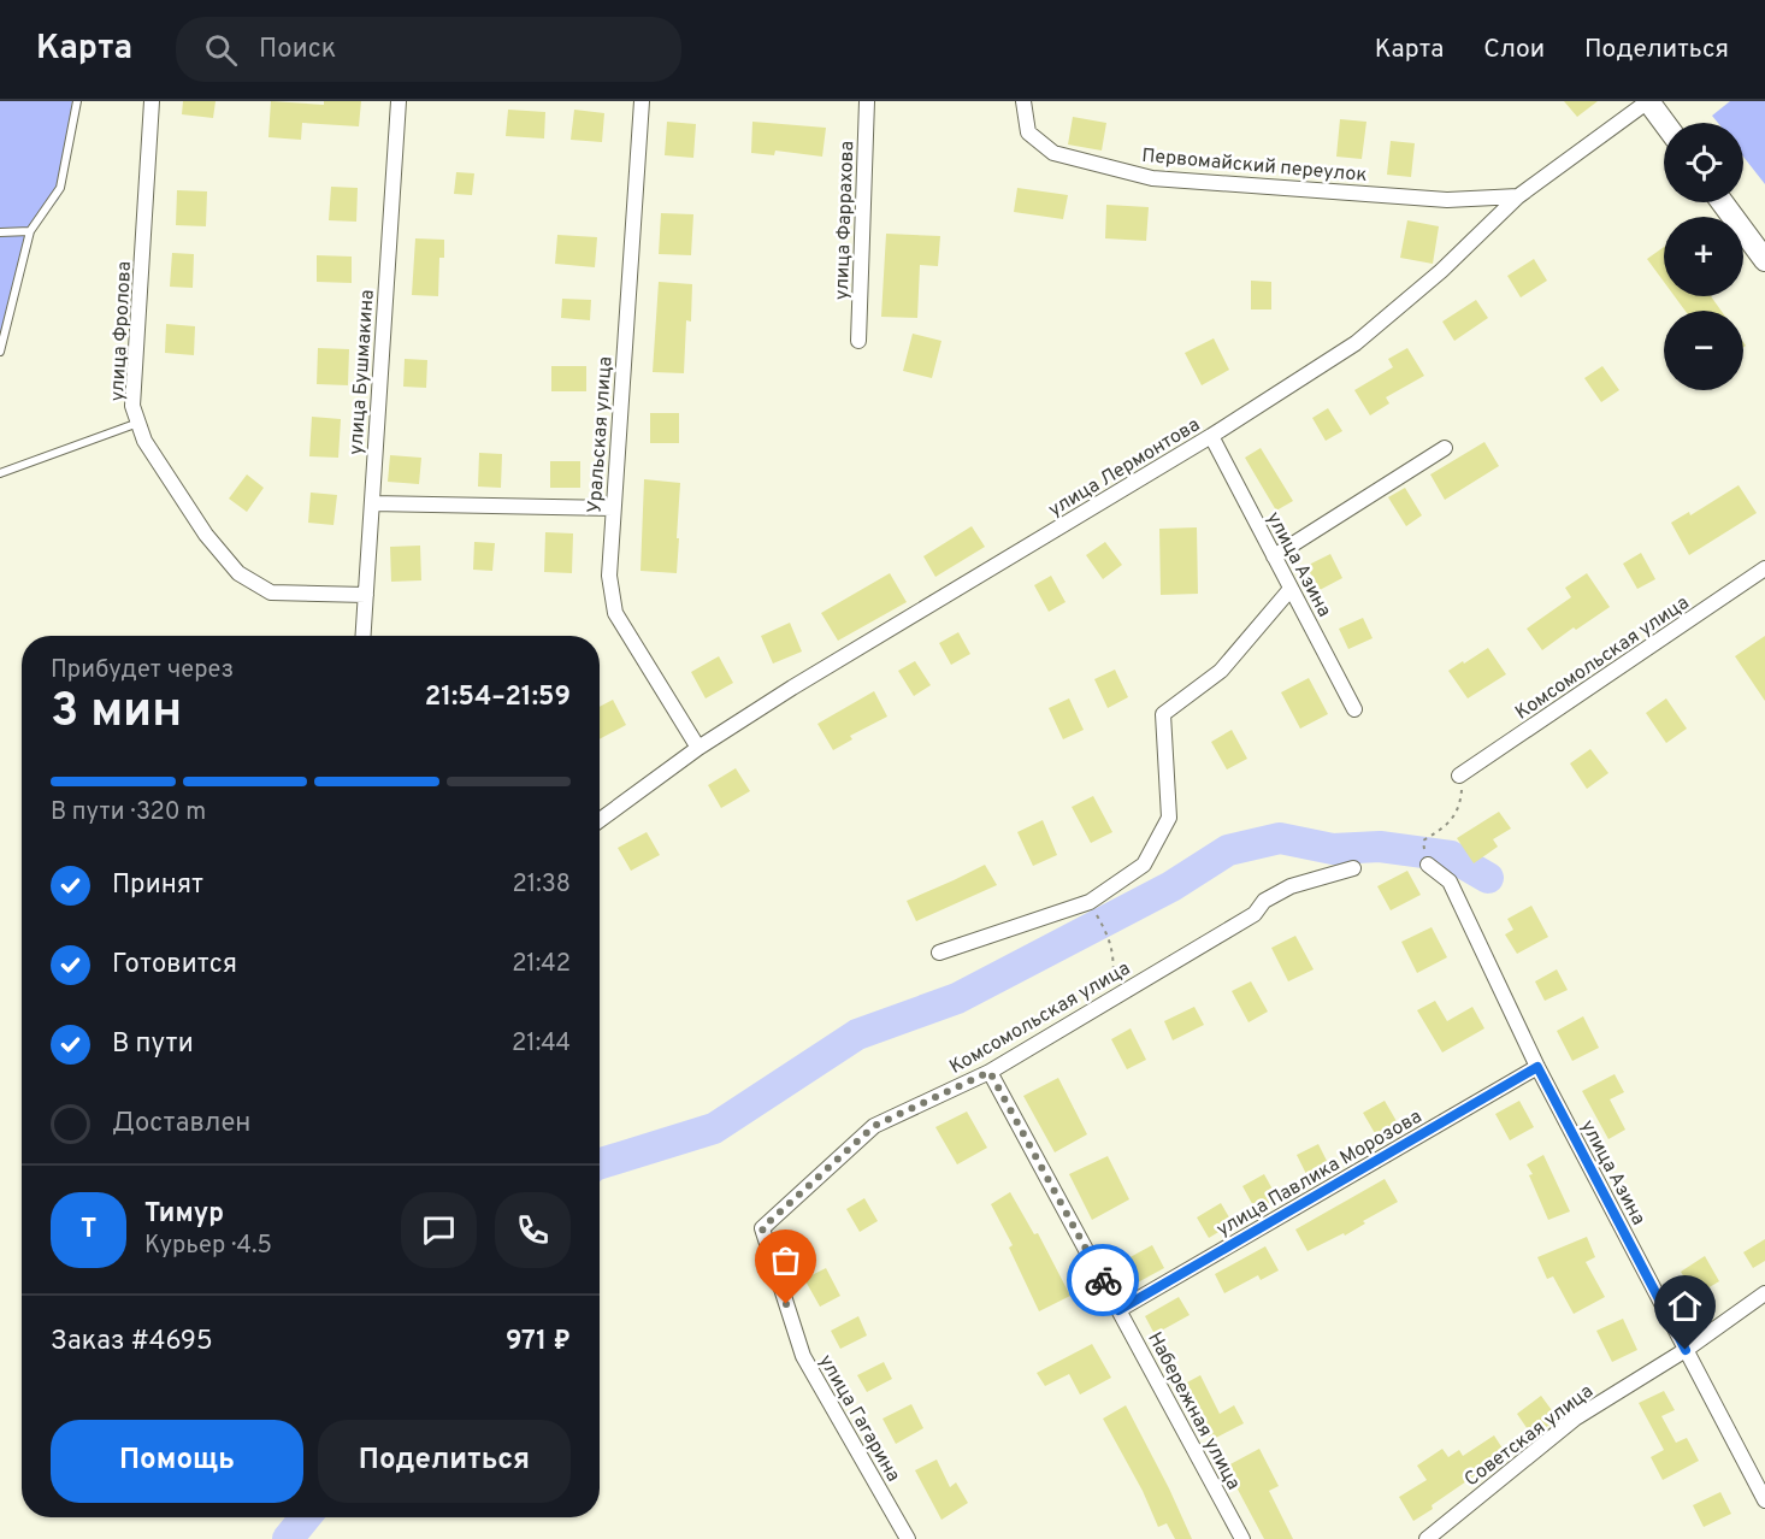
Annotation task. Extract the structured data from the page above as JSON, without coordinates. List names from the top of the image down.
{
  "streets": {
    "street": [
      "Первомайский переулок",
      "улица Фаррахова",
      "улица Фролова",
      "улица Бушмакина",
      "Уральская улица",
      "улица Лермонтова",
      "улица Азина",
      "Комсомольская улица",
      "улица Павлика Морозова",
      "Набережная улица",
      "улица Гагарина",
      "Советская улица"
    ]
  },
  "crossings": [
    ["Первомайский переулок", "улица Лермонтова"],
    ["улица Фролова", "улица Бушмакина"],
    ["Уральская улица", "улица Лермонтова"],
    ["улица Лермонтова", "улица Азина"],
    ["улица Азина", "улица Павлика Морозова"],
    ["улица Азина", "Советская улица"],
    ["Комсомольская улица", "Набережная улица"],
    ["Комсомольская улица", "улица Гагарина"],
    ["улица Павлика Морозова", "Набережная улица"]
  ],
  "page": {
    "header": "Карта",
    "search": "Поиск",
    "nav": ["Карта", "Слои", "Поделиться"],
    "map_buttons": ["+", "−"],
    "heading": ["3 мин", "Прибудет через", "21:54–21:59"],
    "panel": [
      "Тимур",
      "Курьер · 4.5",
      "Заказ #4695",
      "971 ₽"
    ],
    "bar": "В пути · 320 m",
    "list": [
      ["Принят", "21:38"],
      ["Готовится", "21:42"],
      ["В пути", "21:44"],
      "Доставлен"
    ],
    "round": "Т",
    "buttons": ["Помощь", "Поделиться"]
  }
}
